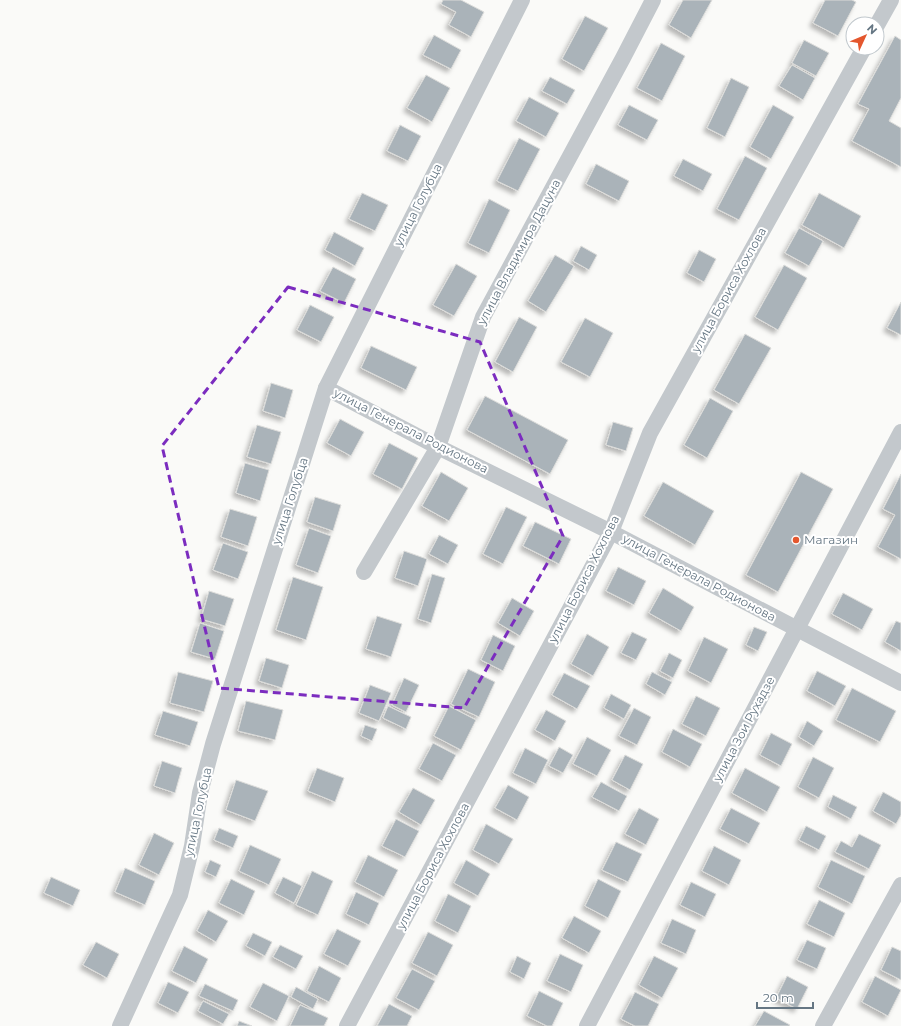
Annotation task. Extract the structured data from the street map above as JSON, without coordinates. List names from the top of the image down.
{
  "streets": {
    "street": [
      "улица Голубца",
      "улица Владимира Дацуна",
      "улица Бориса Хохлова",
      "улица Генерала Родионова",
      "улица Зои Рухадзе"
    ]
  },
  "crossings": [
    ["улица Голубца", "улица Генерала Родионова"],
    ["улица Владимира Дацуна", "улица Генерала Родионова"],
    ["улица Бориса Хохлова", "улица Генерала Родионова"],
    ["улица Генерала Родионова", "улица Зои Рухадзе"]
  ],
  "places": ["Магазин"],
  "scale_bar": "20 m",
  "north": "top right"
}
